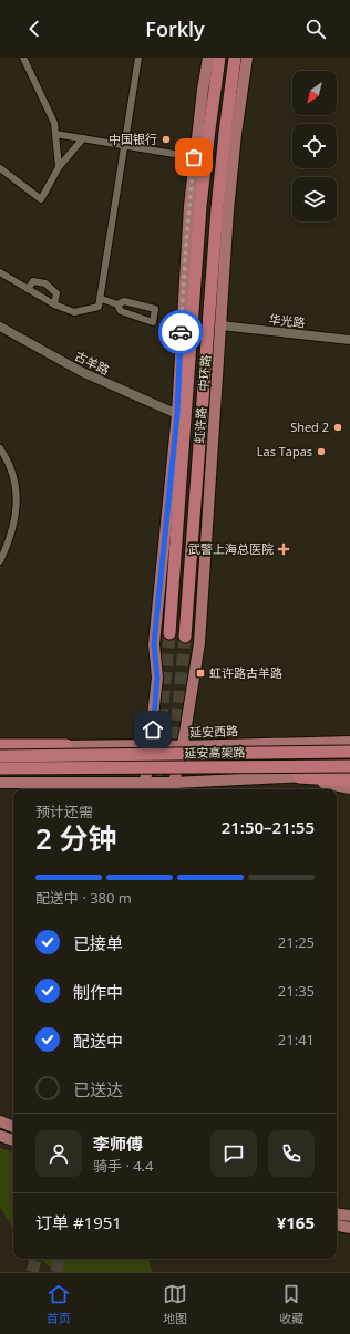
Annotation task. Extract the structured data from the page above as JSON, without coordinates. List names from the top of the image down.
{
  "streets": {
    "highway": ["中环路", "延安高架路"],
    "main road": ["虹许路", "延安西路"],
    "street": ["华光路", "古羊路"]
  },
  "crossings": [
    ["华光路", "虹许路"],
    ["古羊路", "虹许路"],
    ["虹许路", "延安西路"]
  ],
  "places": {
    "other": ["中国银行", "Shed 2", "Las Tapas"],
    "health": ["武警上海总医院"],
    "transit": ["虹许路古羊路"]
  },
  "north": "bottom left",
  "page": {
    "header": "Forkly",
    "heading": ["2 分钟", "预计还需", "21:50–21:55"],
    "panel": [
      "李师傅",
      "骑手 · 4.4",
      "订单 #1951",
      "¥165"
    ],
    "bar": "配送中 · 380 m",
    "list": [
      ["已接单", "21:25"],
      ["制作中", "21:35"],
      ["配送中", "21:41"],
      "已送达"
    ],
    "tabs": ["首页", "地图", "收藏"]
  }
}
